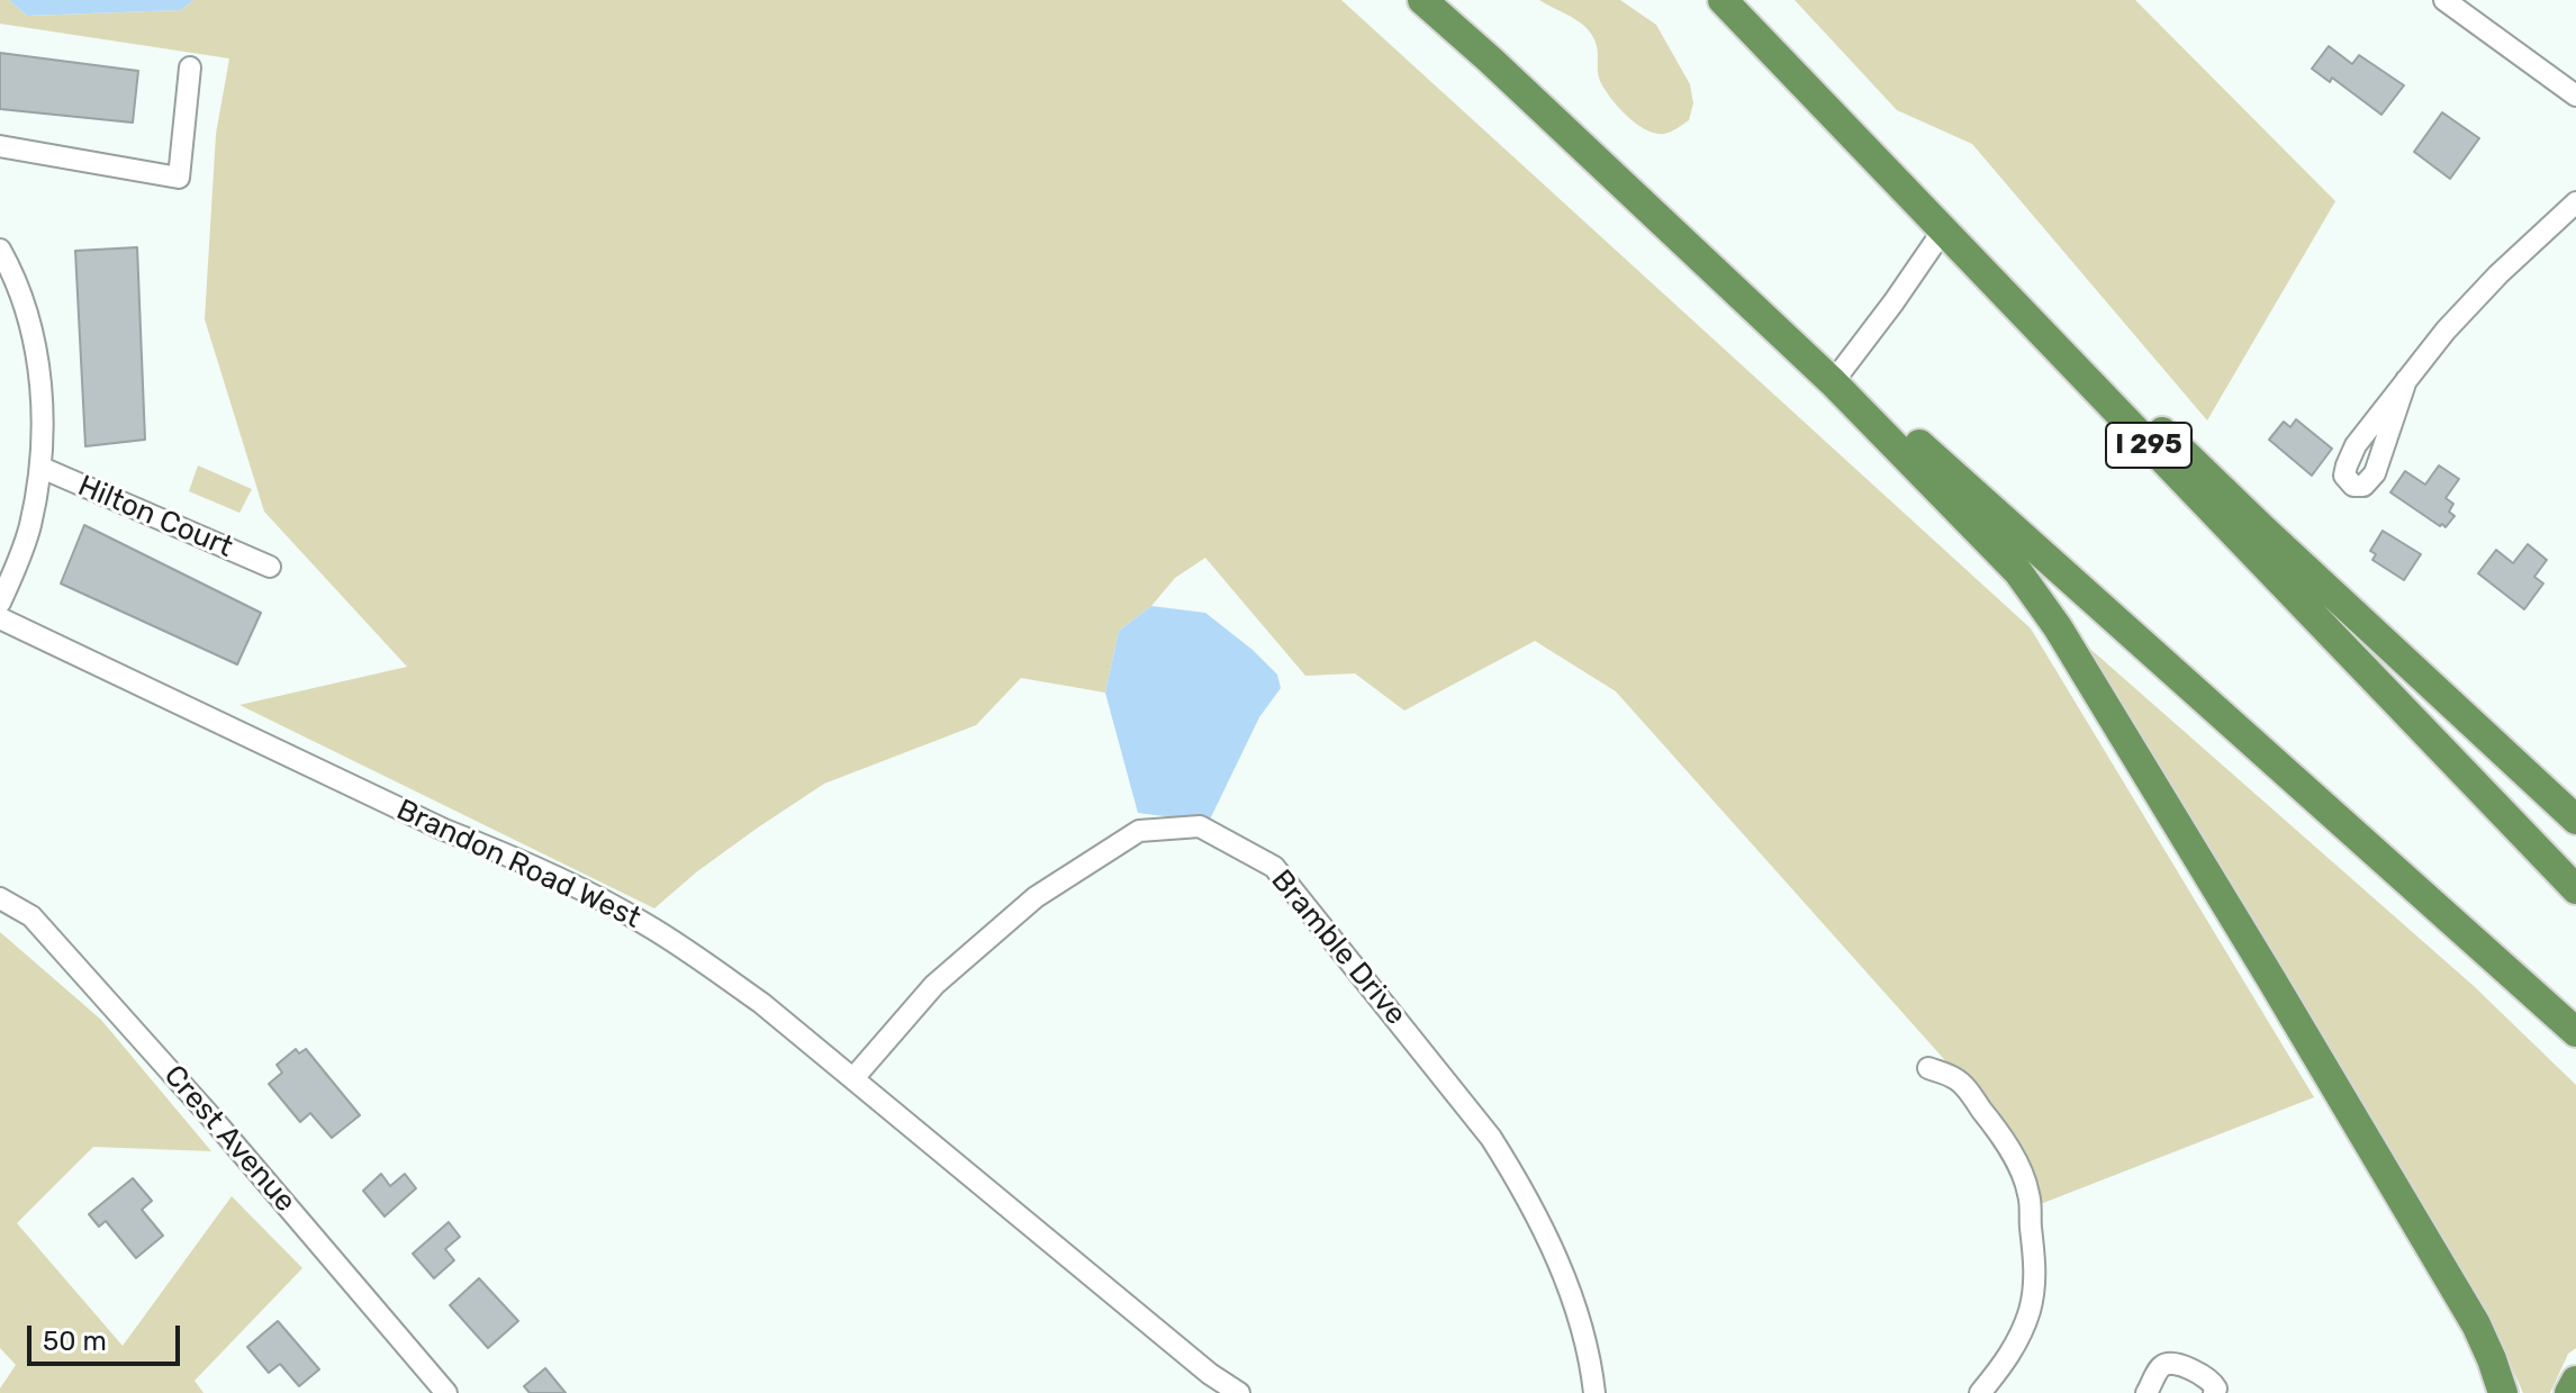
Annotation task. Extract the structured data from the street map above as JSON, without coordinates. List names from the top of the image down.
{
  "streets": {
    "highway": ["I 295"],
    "street": [
      "Hilton Court",
      "Brandon Road West",
      "Bramble Drive",
      "Crest Avenue"
    ]
  },
  "crossings": [
    ["Brandon Road West", "Bramble Drive"]
  ],
  "scale_bar": "50 m"
}
